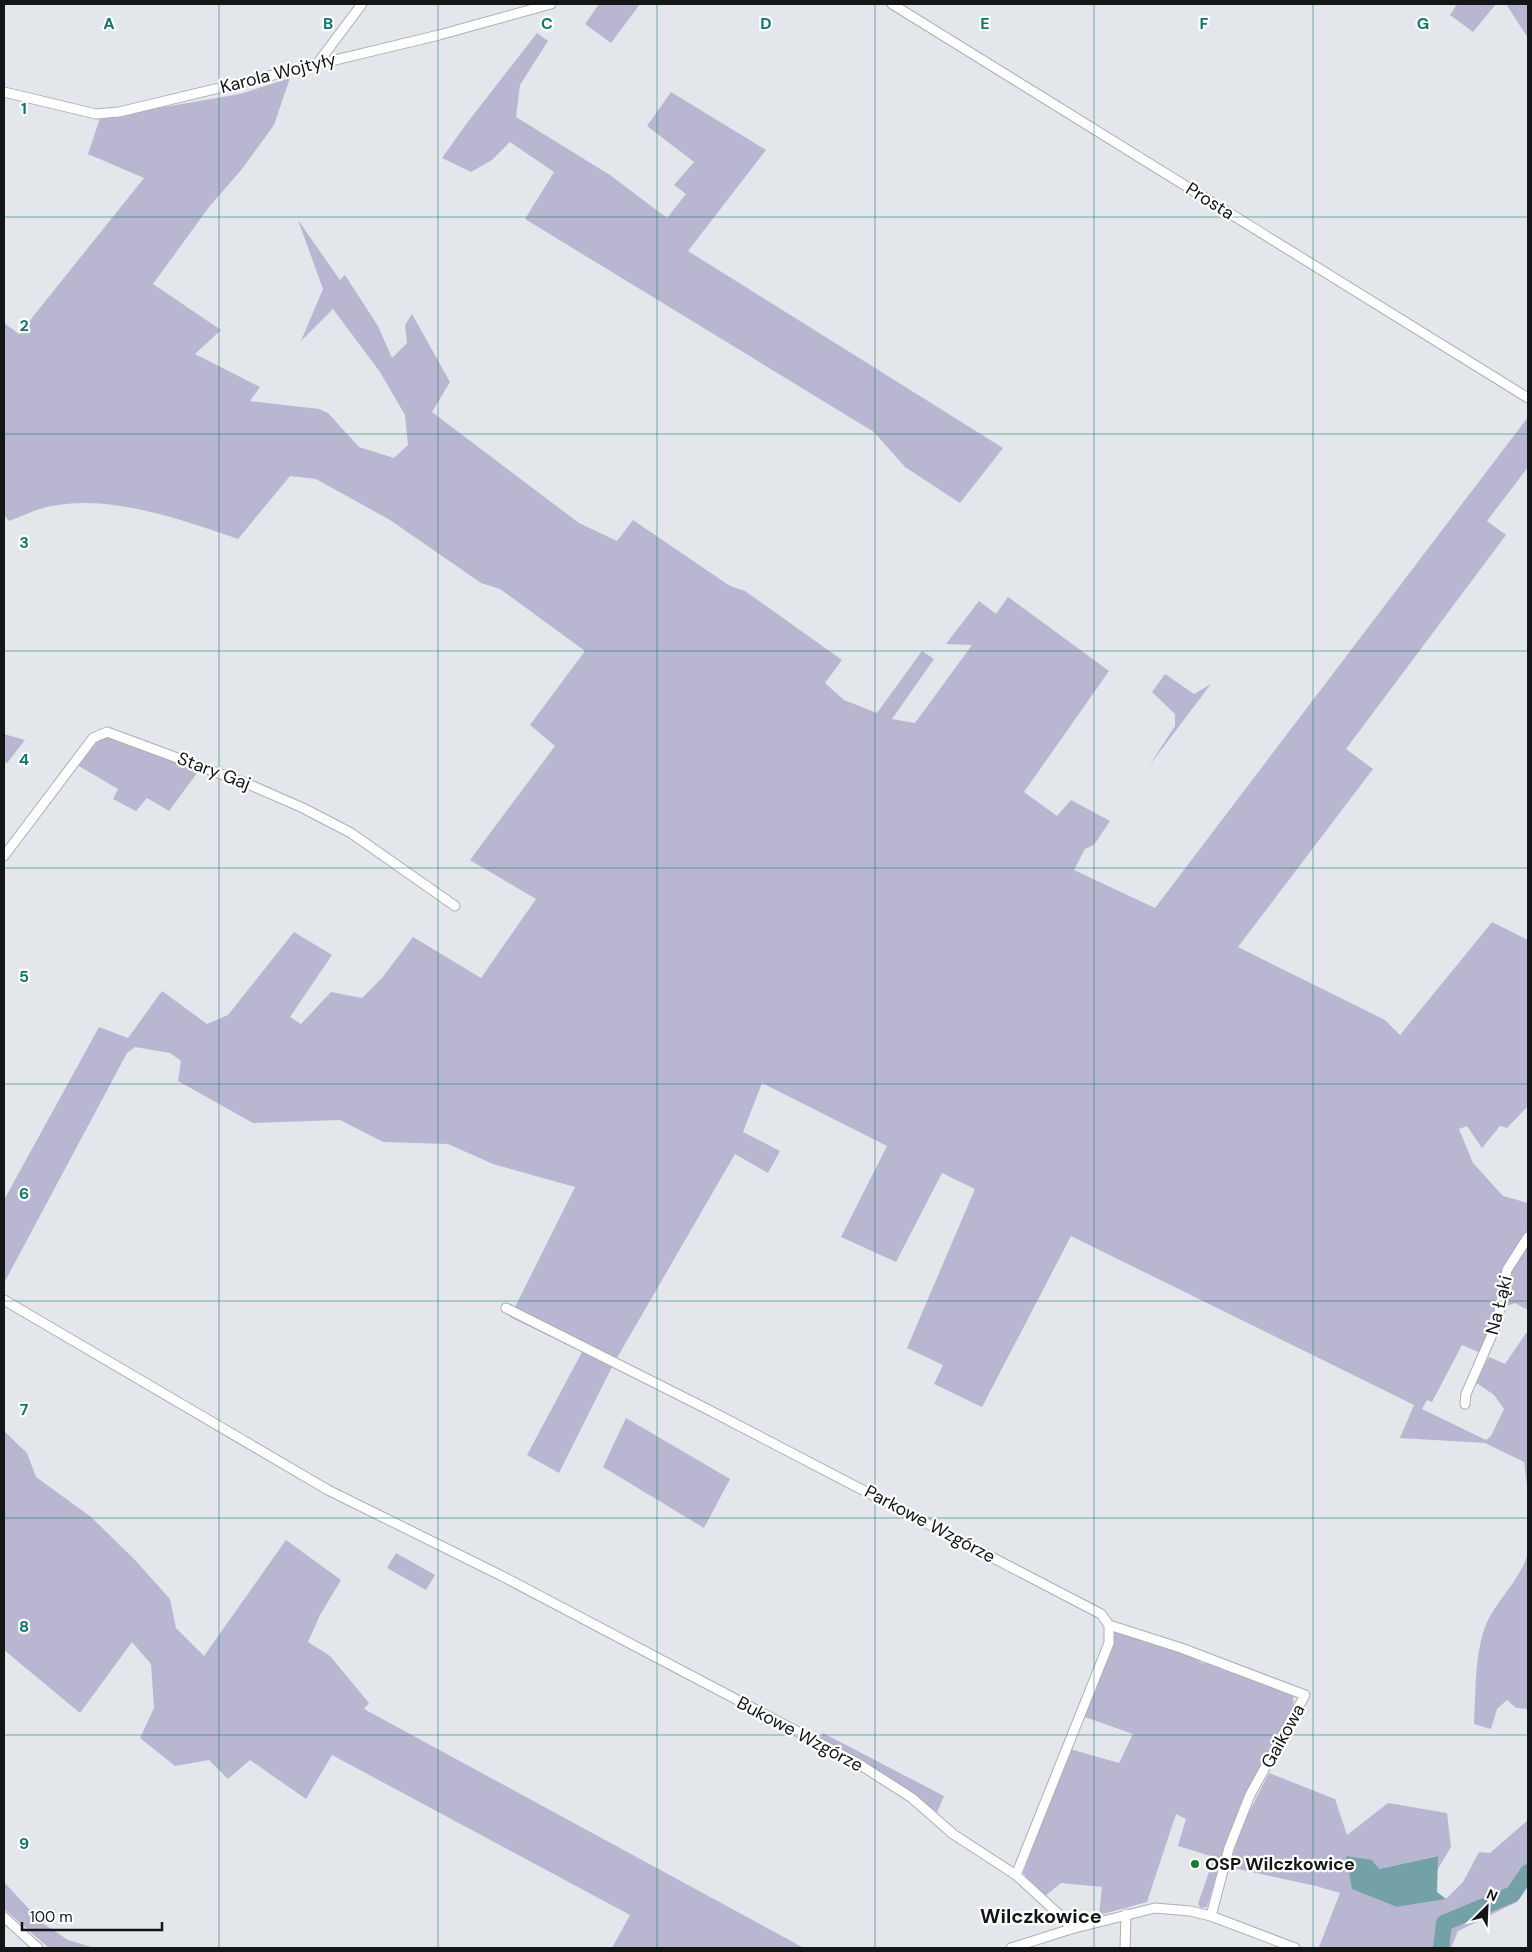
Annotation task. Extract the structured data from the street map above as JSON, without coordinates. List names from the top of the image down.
{
  "streets": {
    "street": [
      "Karola Wojtyły",
      "Prosta",
      "Stary Gaj",
      "Na Łąki",
      "Parkowe Wzgórze",
      "Bukowe Wzgórze",
      "Gaikowa"
    ]
  },
  "crossings": [
    ["Parkowe Wzgórze", "Gaikowa"]
  ],
  "districts": ["Wilczkowice"],
  "places": ["OSP Wilczkowice"],
  "scale_bar": "100 m",
  "north": "top right",
  "grid": {
    "columns": [
      "A",
      "B",
      "C",
      "D",
      "E",
      "F",
      "G"
    ],
    "rows": [
      "1",
      "2",
      "3",
      "4",
      "5",
      "6",
      "7",
      "8",
      "9"
    ]
  }
}
